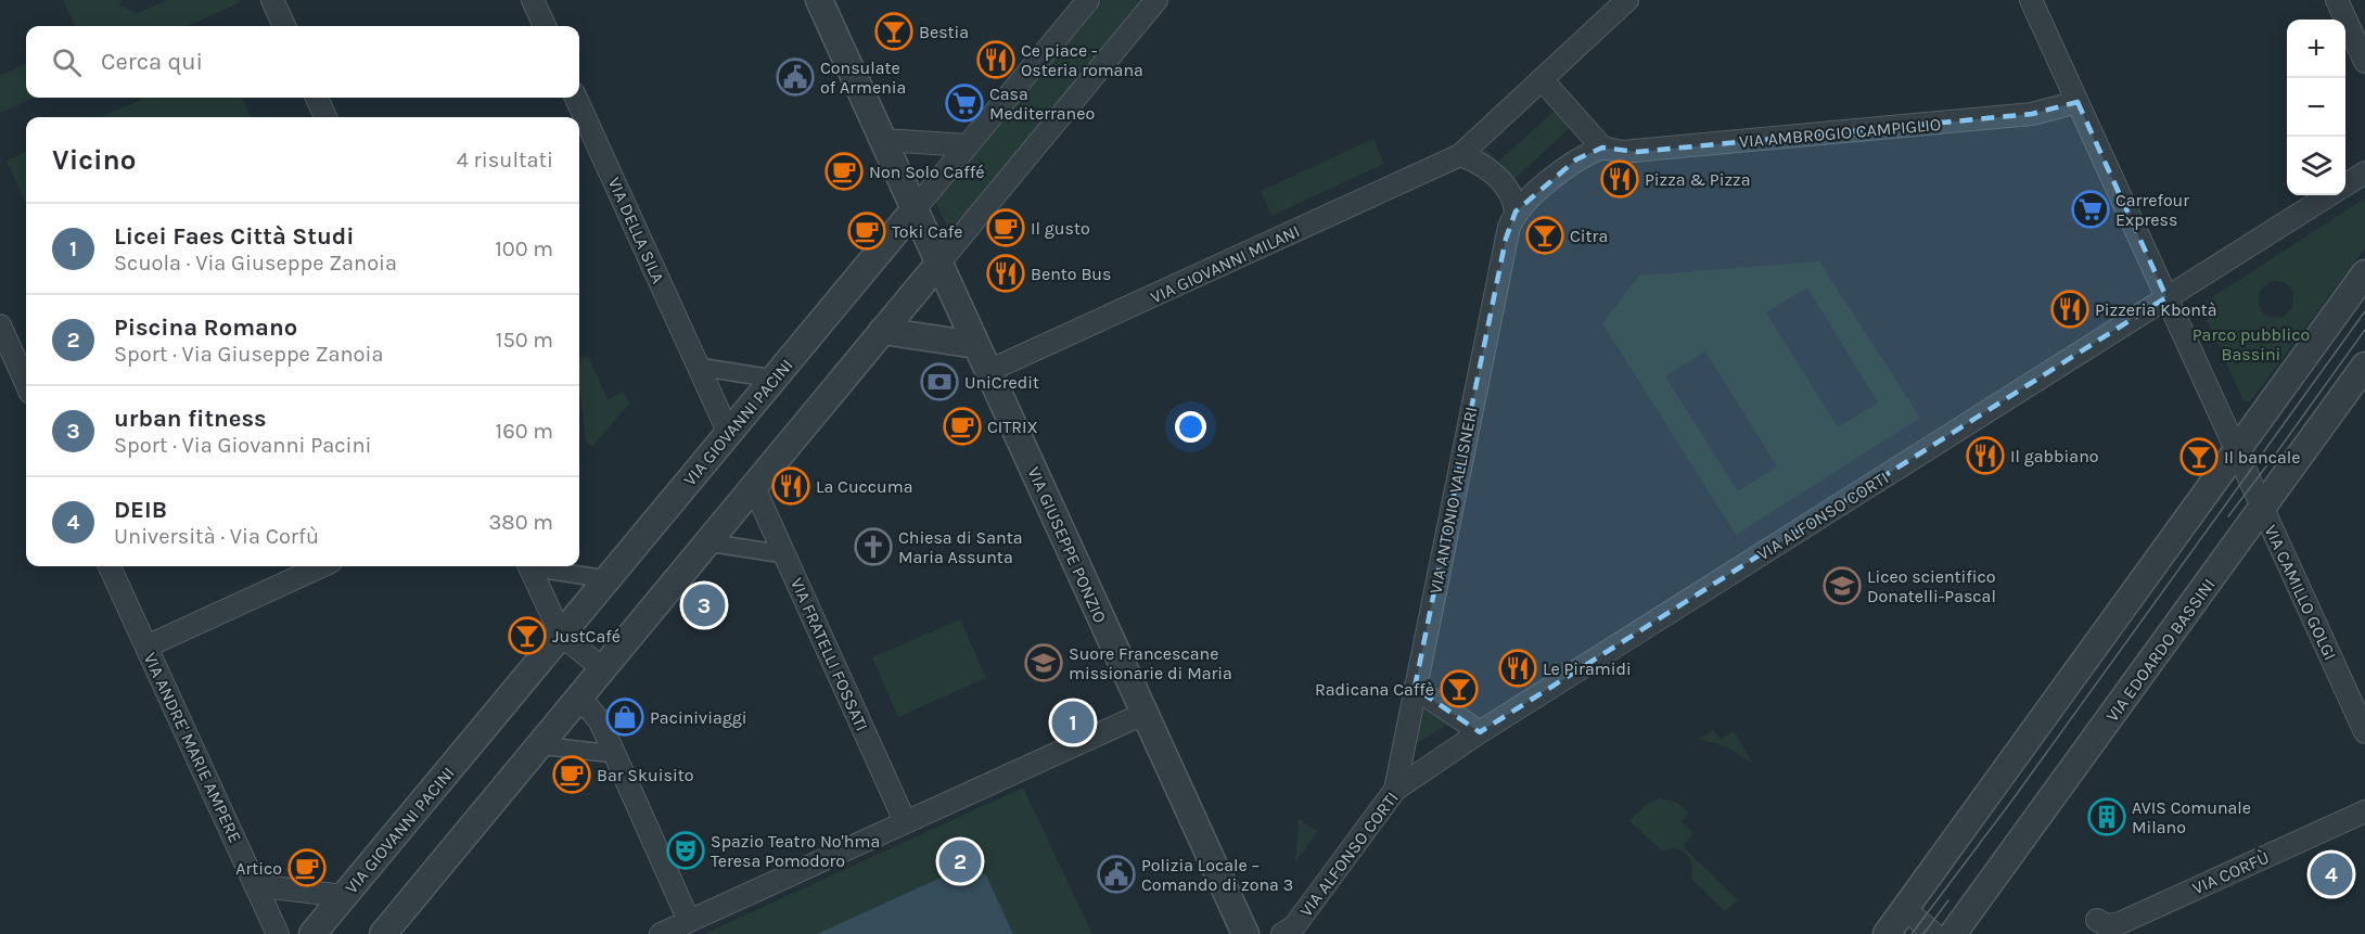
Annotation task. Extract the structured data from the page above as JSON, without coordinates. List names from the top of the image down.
{
  "streets": {
    "street": [
      "VIA AMBROGIO CAMPIGLIO",
      "VIA DELLA SILA",
      "VIA GIOVANNI MILANI",
      "VIA GIOVANNI PACINI",
      "VIA ANTONIO VALLISNERI",
      "VIA ALFONSO CORTI",
      "VIA GIUSEPPE PONZIO",
      "VIA CAMILLO GOLGI",
      "VIA EDOARDO BASSINI",
      "VIA FRATELLI FOSSATI",
      "VIA ANDRE' MARIE AMPERE",
      "VIA CORFÙ"
    ]
  },
  "crossings": [
    ["VIA DELLA SILA", "VIA GIOVANNI PACINI"],
    ["VIA GIOVANNI MILANI", "VIA GIUSEPPE PONZIO"],
    ["VIA ANTONIO VALLISNERI", "VIA ALFONSO CORTI"],
    ["VIA CAMILLO GOLGI", "VIA EDOARDO BASSINI"]
  ],
  "parks": ["Parco pubblico Bassini"],
  "places": {
    "bar": [
      "Bestia",
      "Citra",
      "Il bancale",
      "JustCafé",
      "Radicana Caffè"
    ],
    "restaurant": [
      "Ce piace - Osteria romana",
      "Pizza & Pizza",
      "Bento Bus",
      "Pizzeria Kbontà",
      "Il gabbiano",
      "La Cuccuma",
      "Le Piramidi"
    ],
    "public building": ["Consulate of Armenia", "Polizia Locale – Comando di zona 3"],
    "supermarket": ["Casa Mediterraneo", "Carrefour Express"],
    "cafe": [
      "Non Solo Caffé",
      "Il gusto",
      "Toki Cafe",
      "CITRIX",
      "Bar Skuisito",
      "Artico"
    ],
    "bank": ["UniCredit"],
    "church": ["Chiesa di Santa Maria Assunta"],
    "school or university": ["Liceo scientifico Donatelli-Pascal", "Suore Francescane missionarie di Maria"],
    "shop": ["Paciniviaggi"],
    "building": ["AVIS Comunale Milano"],
    "theatre": ["Spazio Teatro No'hma Teresa Pomodoro"]
  },
  "page": {
    "map_buttons": ["+", "−"],
    "search": "Cerca qui",
    "heading": ["Vicino", "4 risultati"],
    "list": [
      {
        "mark": "1",
        "name": "Licei Faes Città Studi",
        "note": "Scuola · Via Giuseppe Zanoia",
        "value": "100 m"
      },
      {
        "mark": "2",
        "name": "Piscina Romano",
        "note": "Sport · Via Giuseppe Zanoia",
        "value": "150 m"
      },
      {
        "mark": "3",
        "name": "urban fitness",
        "note": "Sport · Via Giovanni Pacini",
        "value": "160 m"
      },
      {
        "mark": "4",
        "name": "DEIB",
        "note": "Università · Via Corfù",
        "value": "380 m"
      }
    ],
    "pins": [
      "3",
      "1",
      "2",
      "4"
    ]
  }
}
